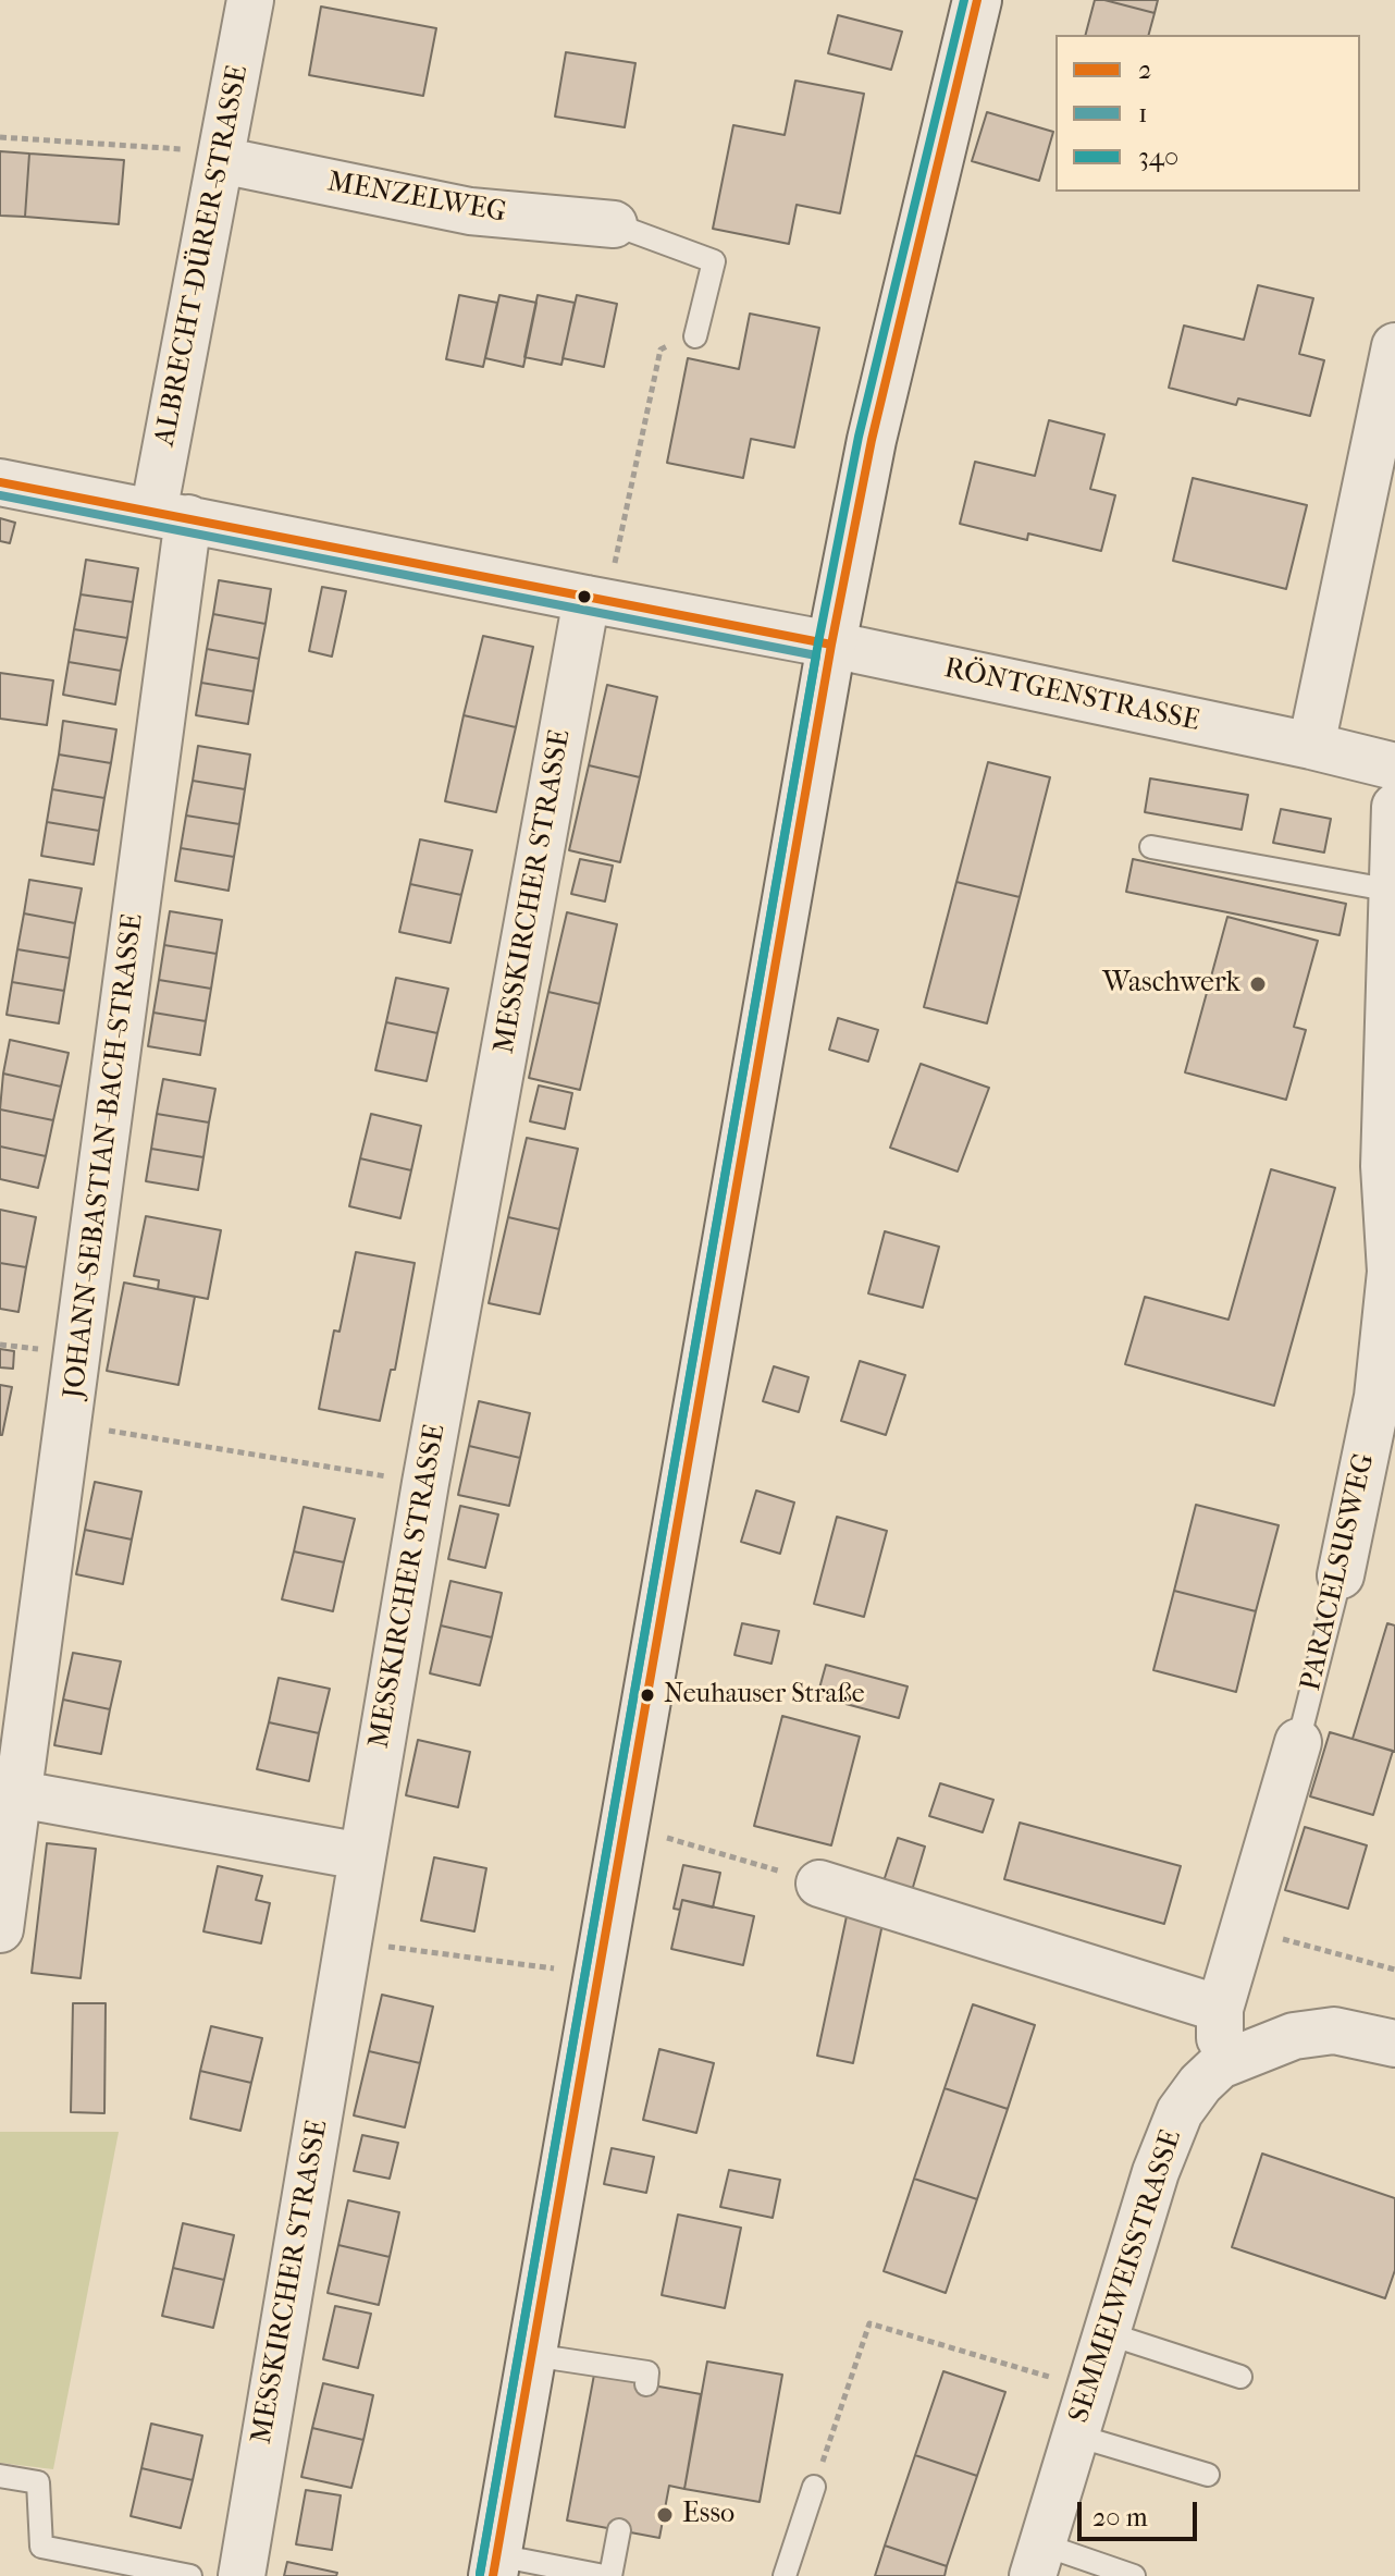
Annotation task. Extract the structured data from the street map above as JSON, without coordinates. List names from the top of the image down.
{
  "streets": {
    "street": [
      "MENZELWEG",
      "ALBRECHT-DÜRER-STRASSE",
      "RÖNTGENSTRASSE",
      "MESSKIRCHER STRASSE",
      "JOHANN-SEBASTIAN-BACH-STRASSE",
      "PARACELSUSWEG",
      "SEMMELWEISSTRASSE"
    ]
  },
  "crossings": [
    ["MENZELWEG", "ALBRECHT-DÜRER-STRASSE"],
    ["ALBRECHT-DÜRER-STRASSE", "RÖNTGENSTRASSE"],
    ["ALBRECHT-DÜRER-STRASSE", "JOHANN-SEBASTIAN-BACH-STRASSE"],
    ["RÖNTGENSTRASSE", "MESSKIRCHER STRASSE"],
    ["RÖNTGENSTRASSE", "JOHANN-SEBASTIAN-BACH-STRASSE"],
    ["PARACELSUSWEG", "SEMMELWEISSTRASSE"]
  ],
  "places": ["Waschwerk", "Neuhauser Straße", "Esso"],
  "lines": ["transit line 2", "transit line 340", "transit line 1"],
  "legend": ["2", "1", "340"],
  "scale_bar": "20 m"
}
